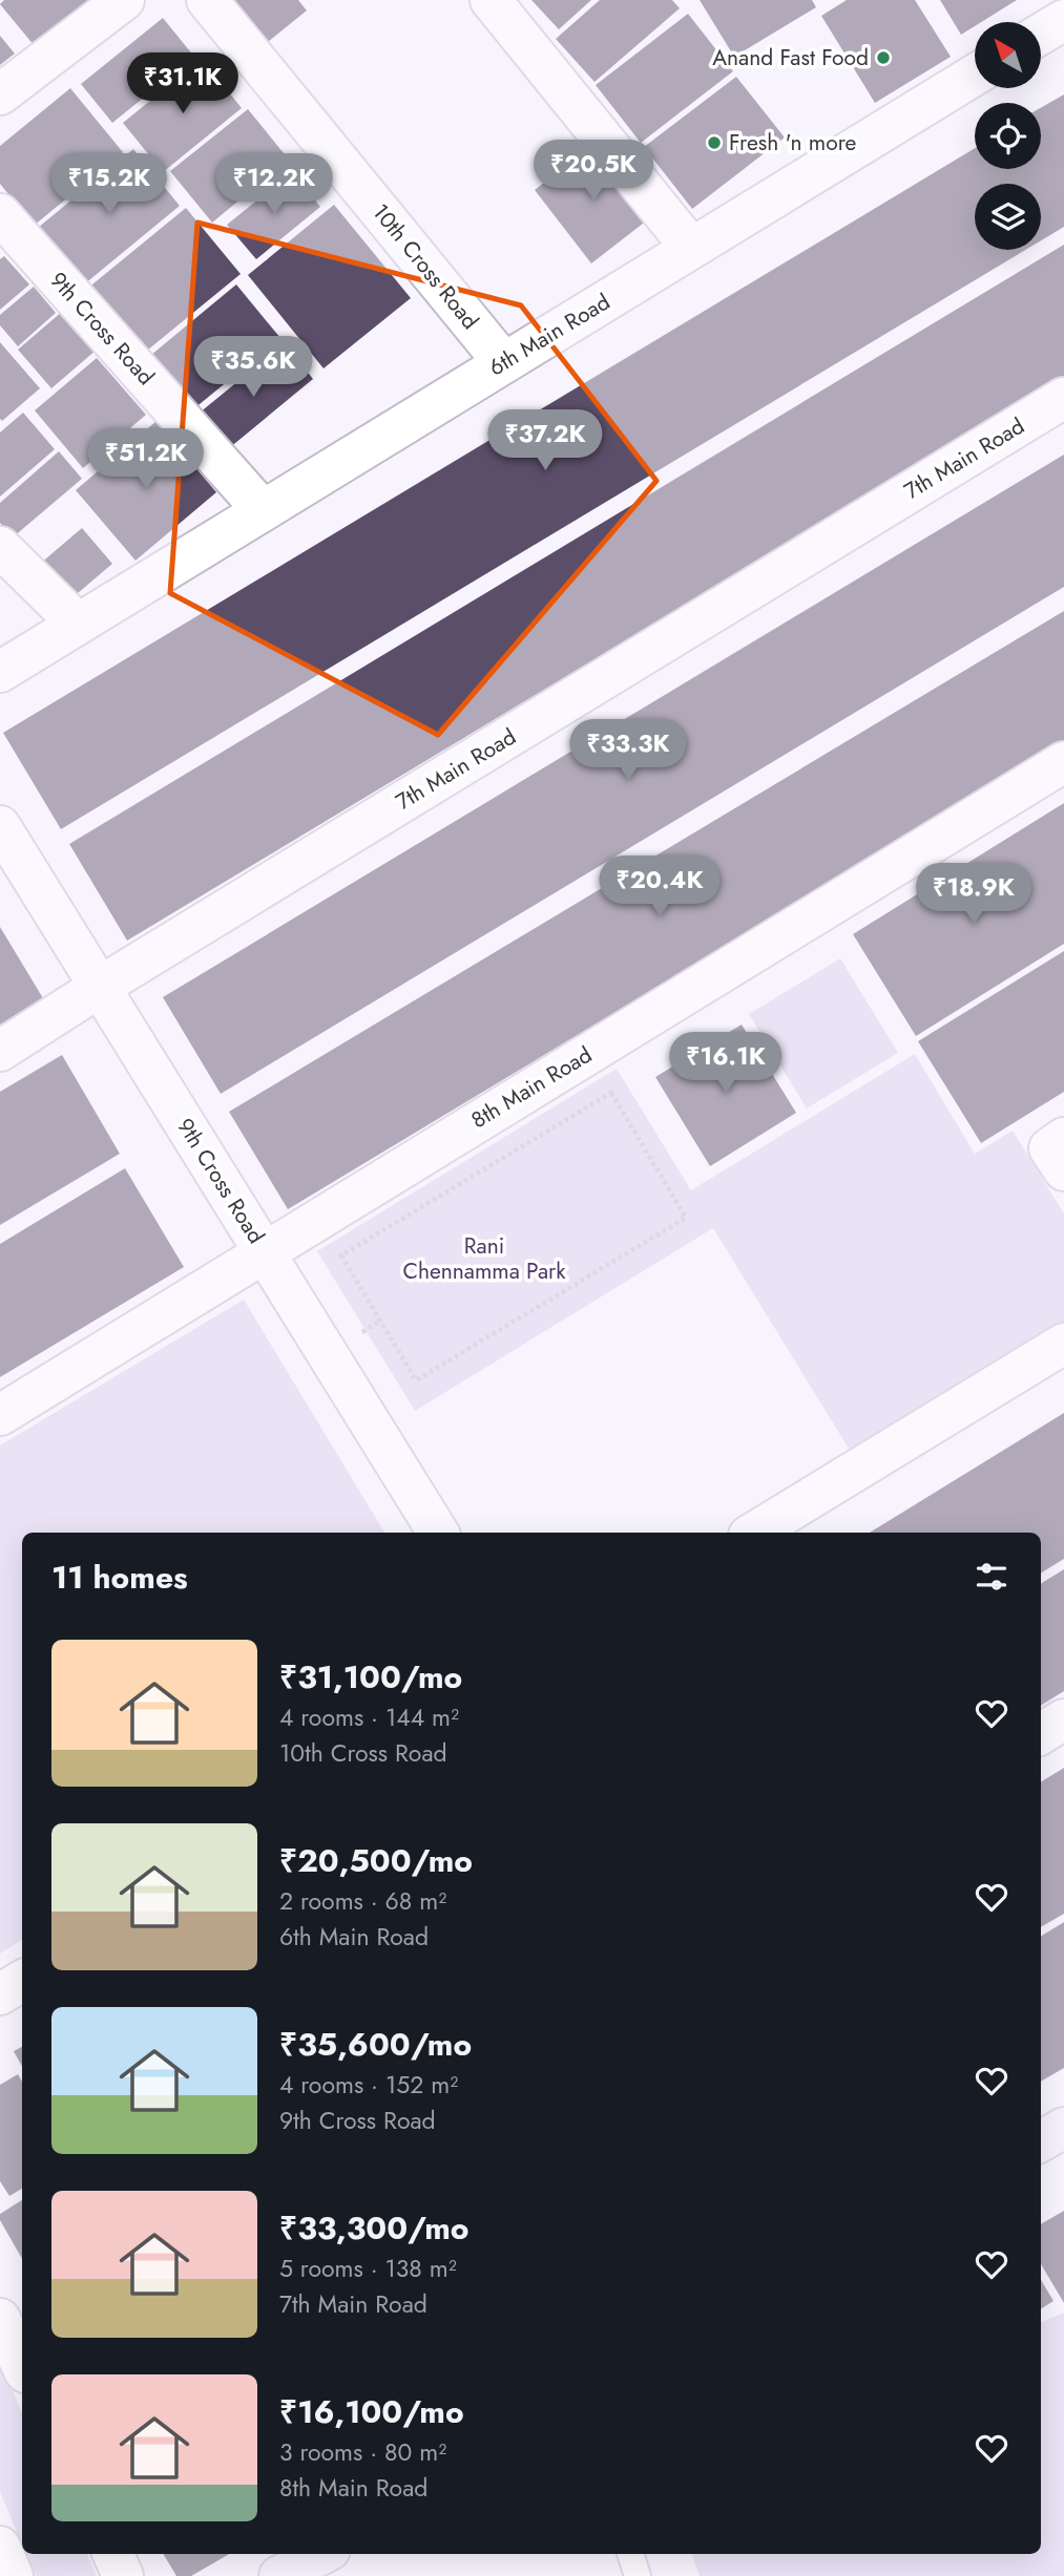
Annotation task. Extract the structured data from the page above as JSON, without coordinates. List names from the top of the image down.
{
  "streets": {
    "street": [
      "10th Cross Road",
      "9th Cross Road",
      "6th Main Road",
      "7th Main Road",
      "8th Main Road"
    ]
  },
  "crossings": [
    ["10th Cross Road", "6th Main Road"],
    ["9th Cross Road", "6th Main Road"],
    ["9th Cross Road", "7th Main Road"],
    ["9th Cross Road", "8th Main Road"]
  ],
  "parks": ["Rani Chennamma Park"],
  "places": ["Anand Fast Food", "Fresh 'n more"],
  "north": "top left",
  "page": {
    "price": [
      "₹31.1K",
      "₹20.5K",
      "₹15.2K",
      "₹12.2K",
      "₹35.6K",
      "₹37.2K",
      "₹51.2K",
      "₹33.3K",
      "₹20.4K",
      "₹18.9K",
      "₹16.1K"
    ],
    "heading": "11 homes",
    "list": [
      {
        "name": "₹31,100/mo",
        "note": "4 rooms · 144 m² · 10th Cross Road"
      },
      {
        "name": "₹20,500/mo",
        "note": "2 rooms · 68 m² · 6th Main Road"
      },
      {
        "name": "₹35,600/mo",
        "note": "4 rooms · 152 m² · 9th Cross Road"
      },
      {
        "name": "₹33,300/mo",
        "note": "5 rooms · 138 m² · 7th Main Road"
      },
      {
        "name": "₹16,100/mo",
        "note": "3 rooms · 80 m² · 8th Main Road"
      }
    ]
  }
}
